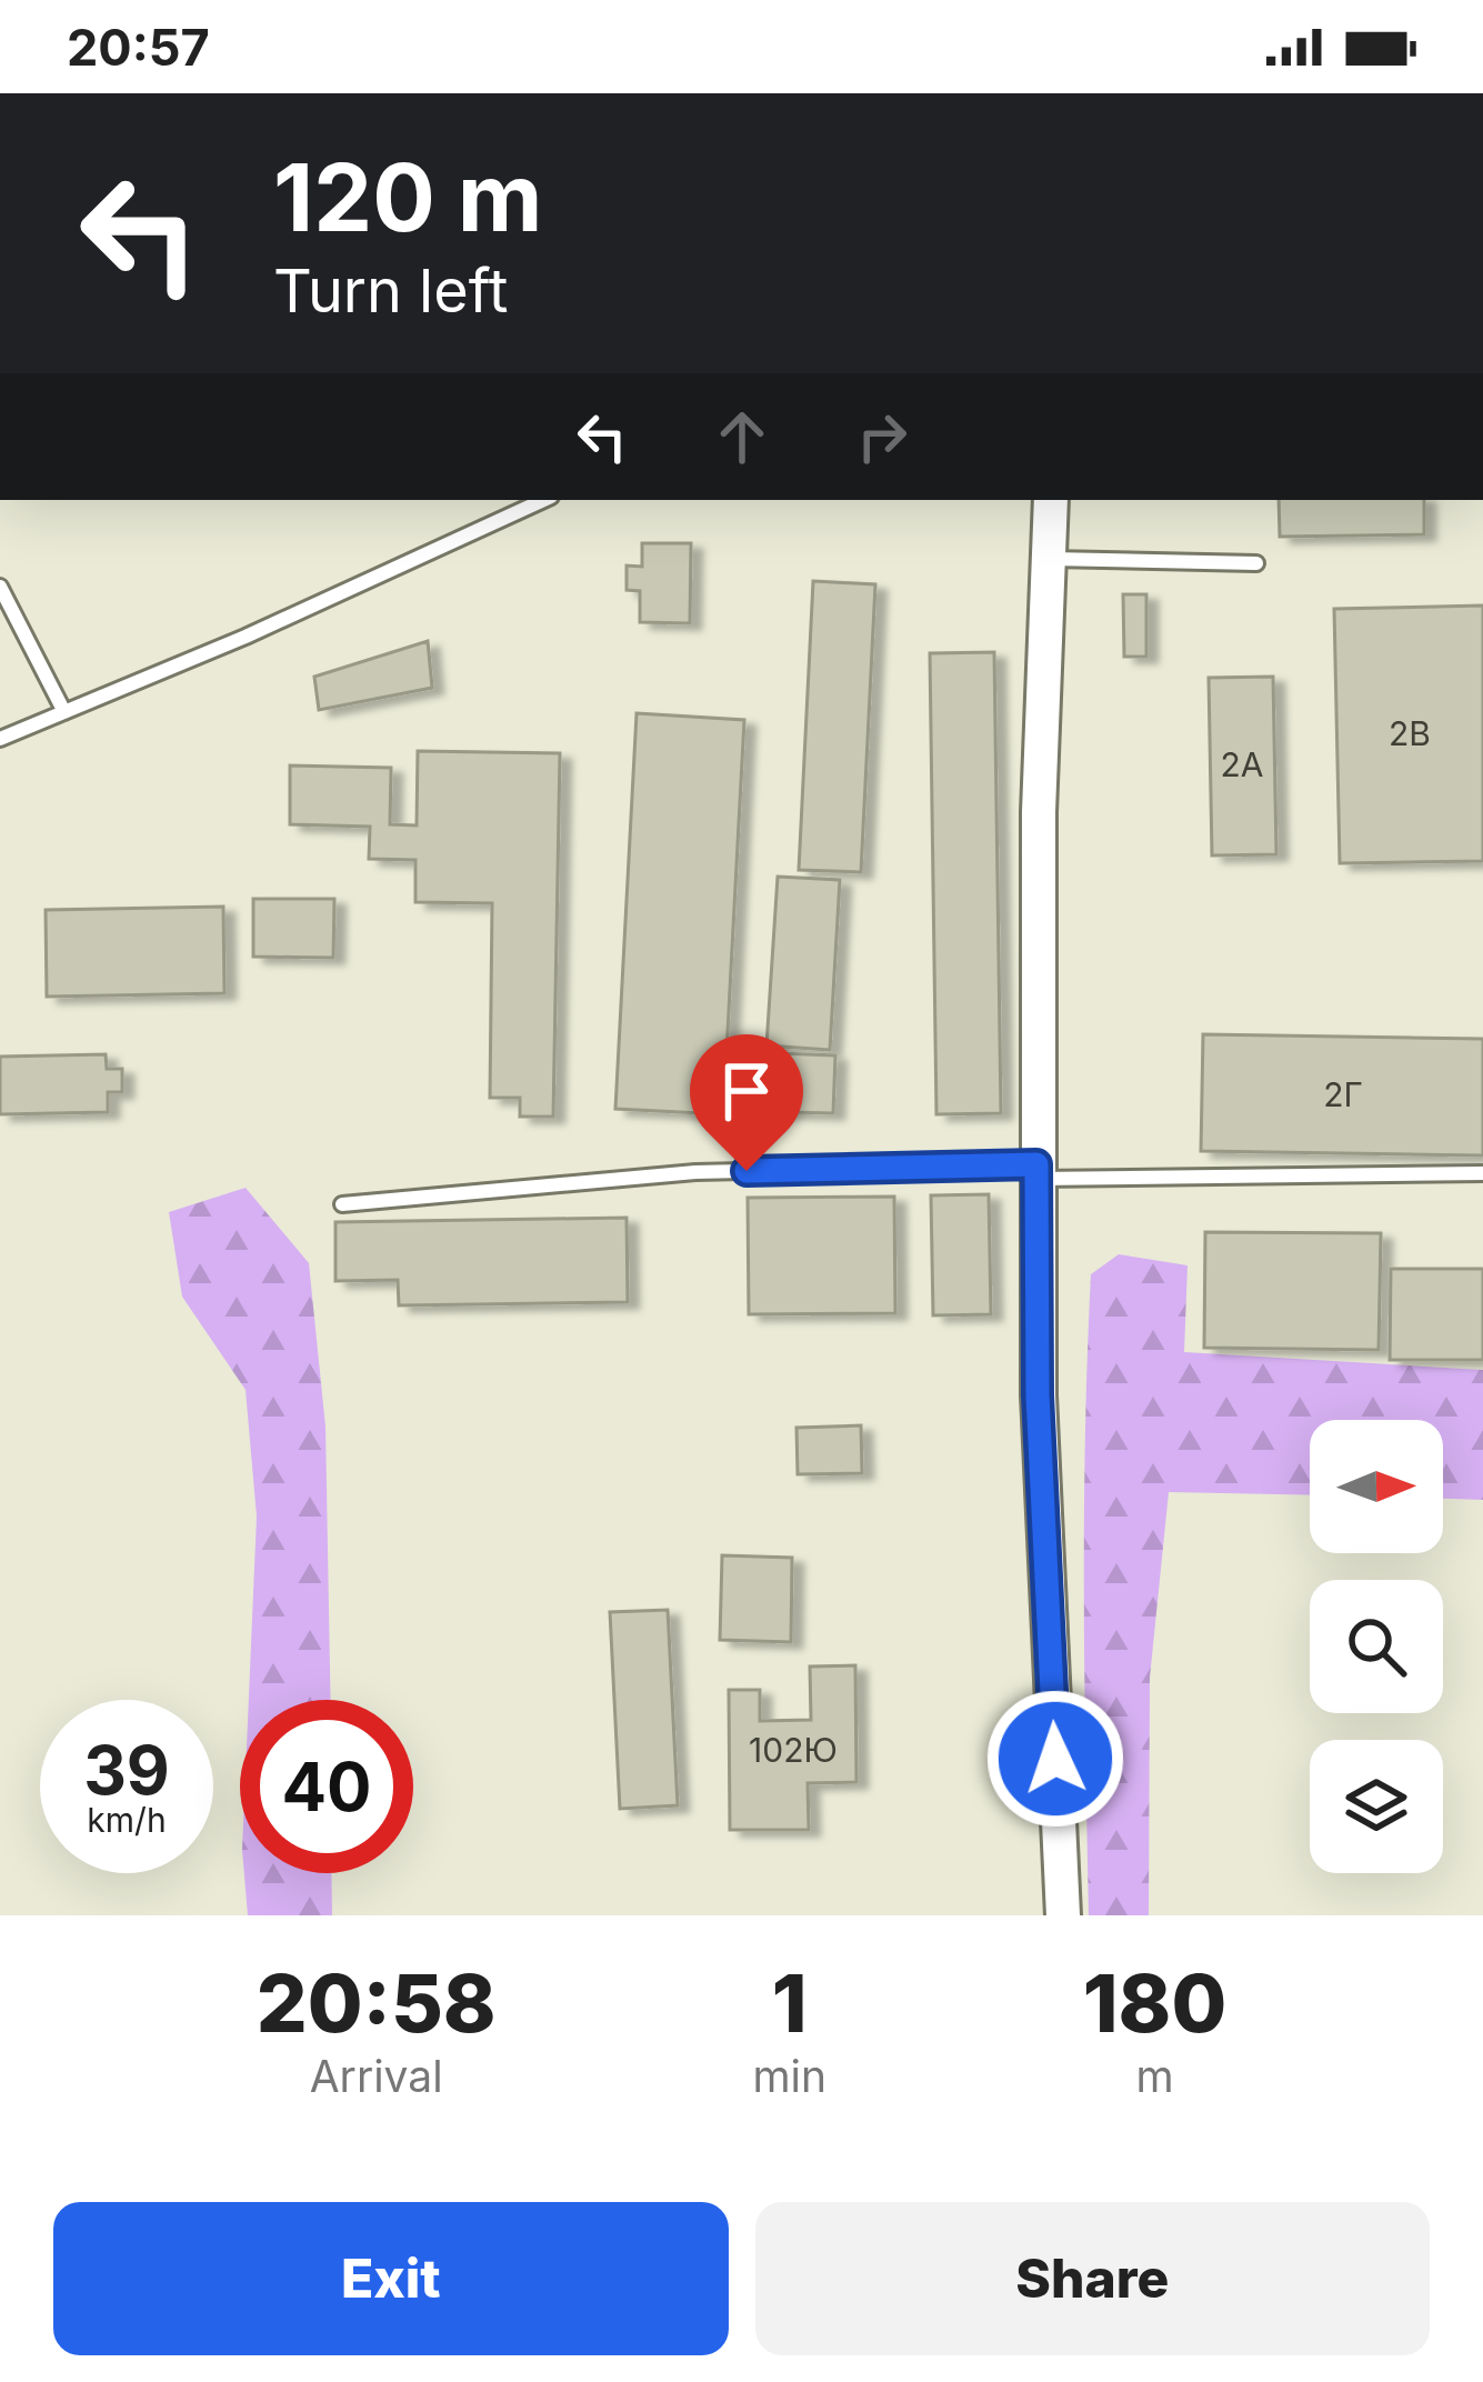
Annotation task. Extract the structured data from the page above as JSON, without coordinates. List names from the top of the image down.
{
  "house_numbers": [
    "2В",
    "2А",
    "2Г",
    "102Ю"
  ],
  "north": "right",
  "page": {
    "status": "20:57",
    "turn": ["120 m", "Turn left"],
    "speed": "39 km/h",
    "limit": "40",
    "eta": [
      "20:58",
      "Arrival",
      "1",
      "min",
      "180",
      "m"
    ],
    "buttons": ["Exit", "Share"]
  }
}
